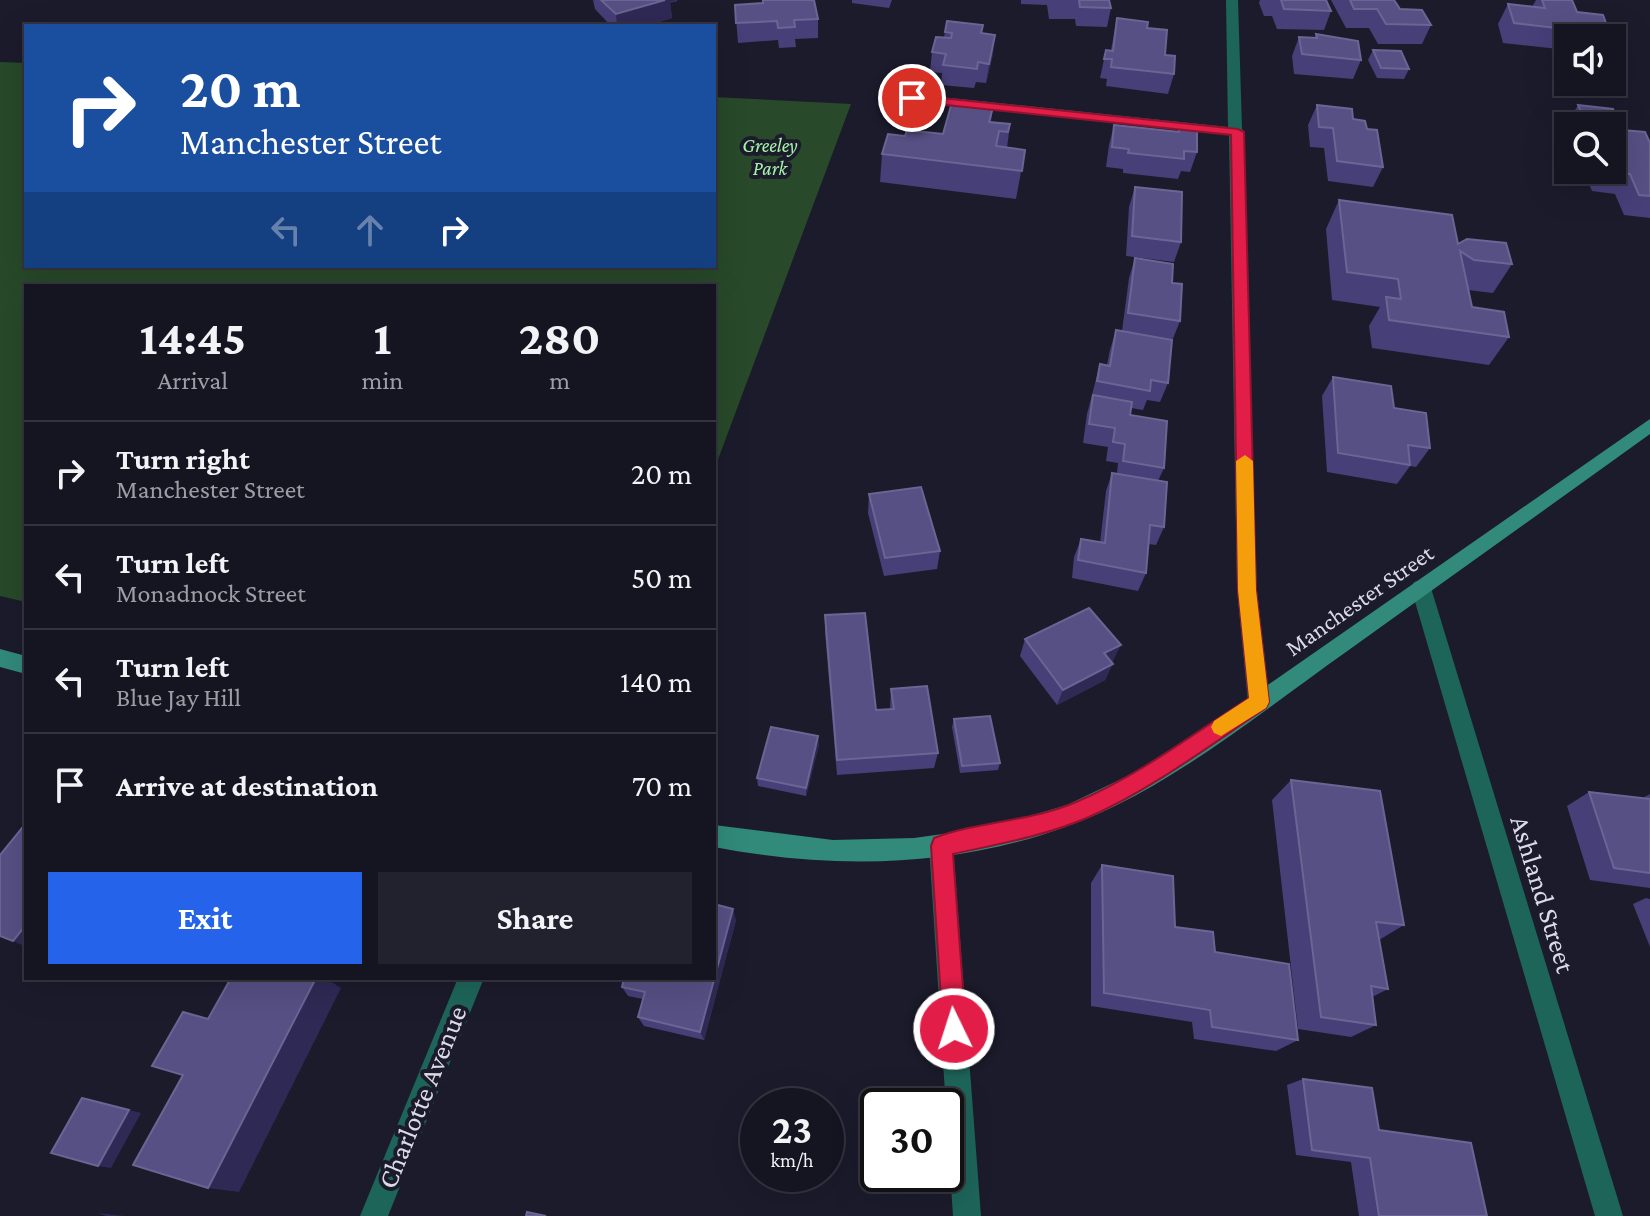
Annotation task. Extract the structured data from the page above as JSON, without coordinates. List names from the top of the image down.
{
  "streets": {
    "street": ["Manchester Street", "Ashland Street", "Charlotte Avenue"]
  },
  "crossings": [
    ["Manchester Street", "Ashland Street"]
  ],
  "parks": ["Greeley Park"],
  "page": {
    "turn": ["20 m", "Manchester Street"],
    "eta": [
      "14:45",
      "Arrival",
      "1",
      "min",
      "280",
      "m"
    ],
    "list": [
      {
        "name": "Turn right",
        "note": "Manchester Street",
        "value": "20 m"
      },
      {
        "name": "Turn left",
        "note": "Monadnock Street",
        "value": "50 m"
      },
      {
        "name": "Turn left",
        "note": "Blue Jay Hill",
        "value": "140 m"
      },
      {
        "name": "Arrive at destination",
        "value": "70 m"
      }
    ],
    "buttons": ["Exit", "Share"],
    "speed": "23 km/h",
    "limit": "30"
  }
}
